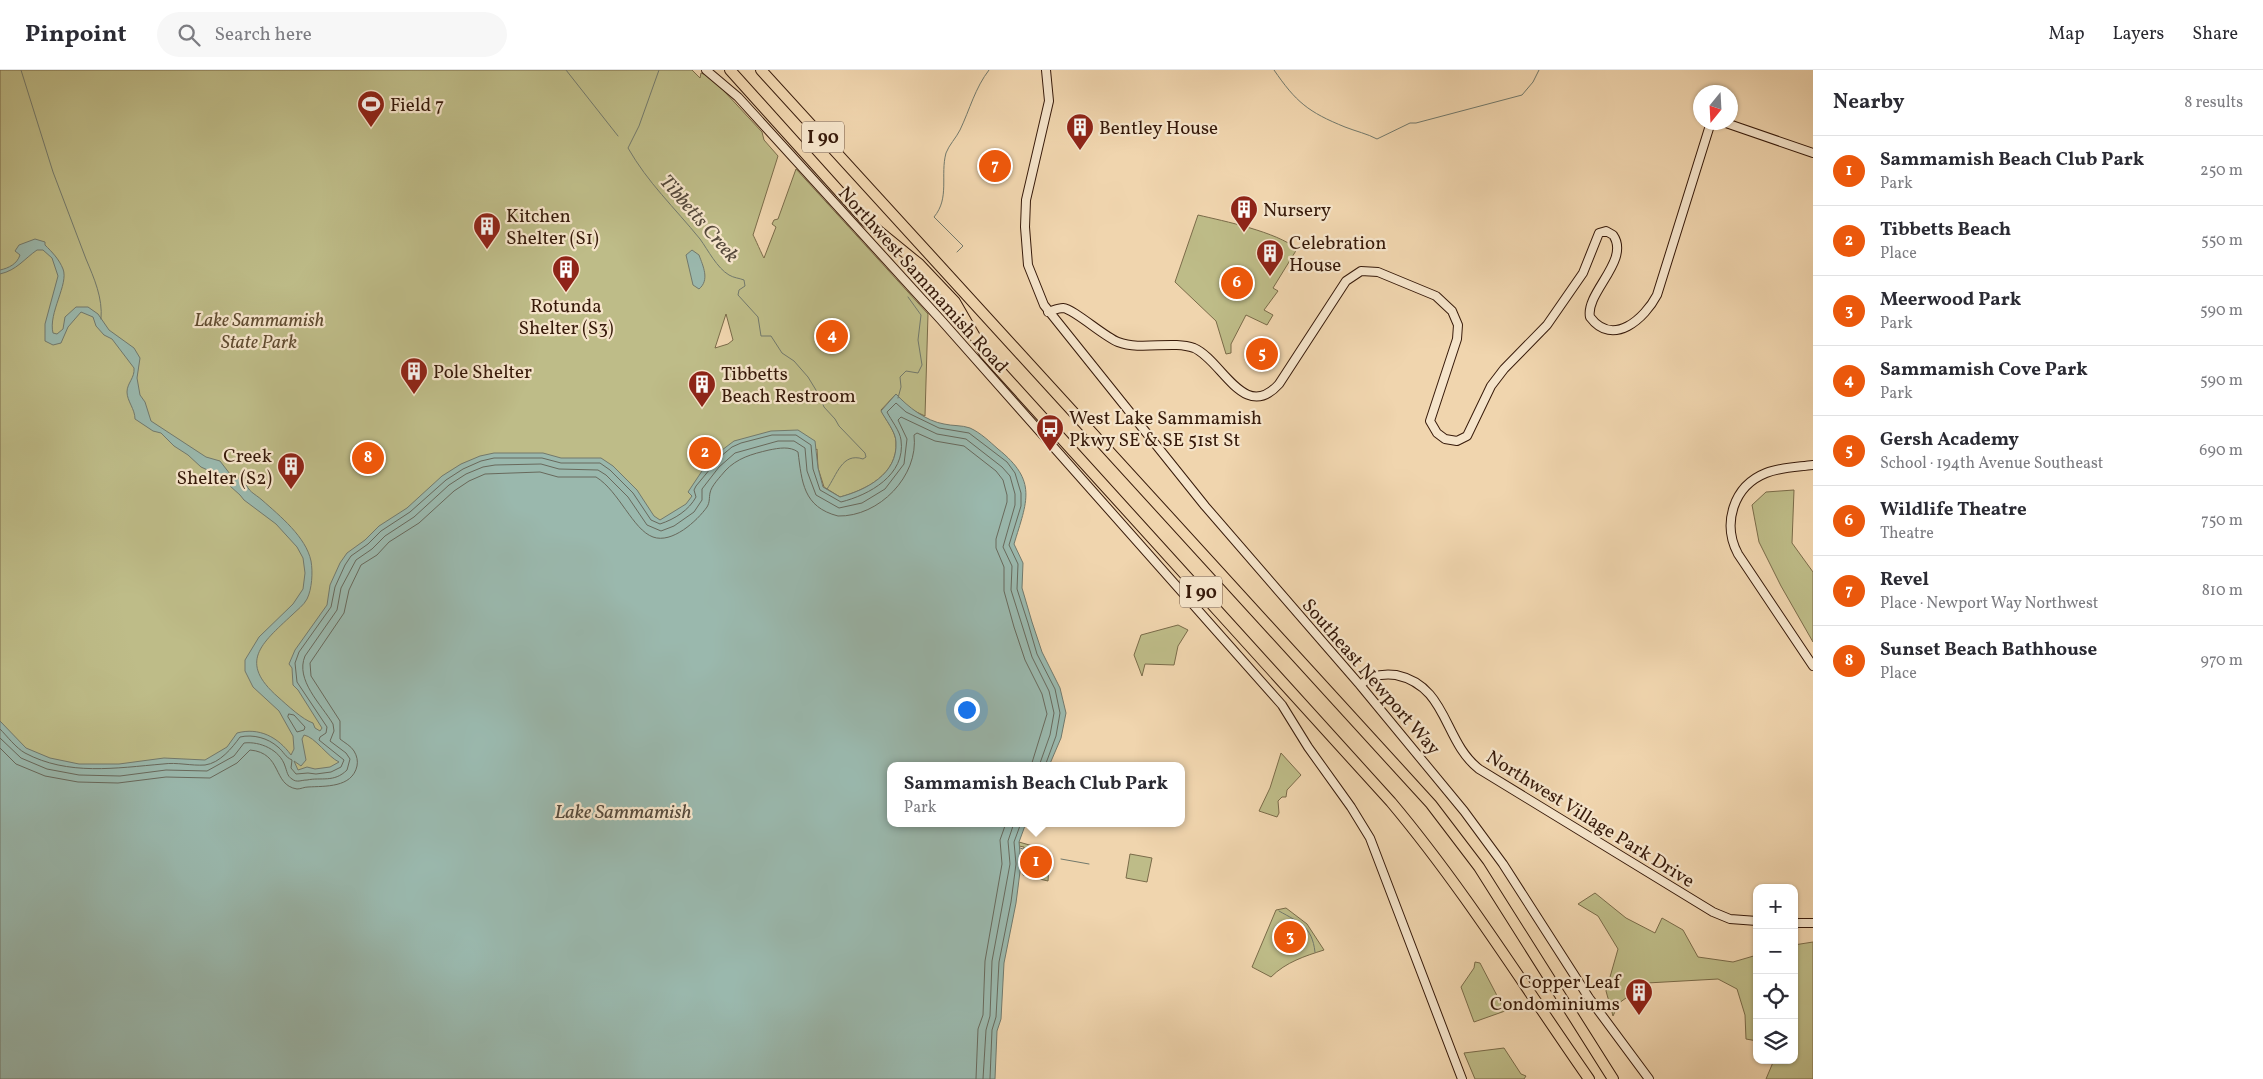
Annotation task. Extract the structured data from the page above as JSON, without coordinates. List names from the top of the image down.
{
  "streets": {
    "highway": ["I 90"],
    "street": ["Northwest Sammamish Road", "Southeast Newport Way", "Northwest Village Park Drive"]
  },
  "crossings": [
    ["Southeast Newport Way", "Northwest Village Park Drive"]
  ],
  "water": ["Tibbetts Creek", "Lake Sammamish"],
  "parks": ["Lake Sammamish State Park"],
  "places": {
    "sports": ["Field 7"],
    "building": [
      "Bentley House",
      "Nursery",
      "Kitchen Shelter (S1)",
      "Celebration House",
      "Rotunda Shelter (S3)",
      "Pole Shelter",
      "Tibbetts Beach Restroom",
      "Creek Shelter (S2)",
      "Copper Leaf Condominiums"
    ],
    "bus stop": ["West Lake Sammamish Pkwy SE & SE 51st St"]
  },
  "north": "bottom",
  "page": {
    "header": "Pinpoint",
    "search": "Search here",
    "nav": ["Map", "Layers", "Share"],
    "heading": ["Nearby", "8 results"],
    "list": [
      {
        "mark": "1",
        "name": "Sammamish Beach Club Park",
        "note": "Park",
        "value": "250 m"
      },
      {
        "mark": "2",
        "name": "Tibbetts Beach",
        "note": "Place",
        "value": "550 m"
      },
      {
        "mark": "3",
        "name": "Meerwood Park",
        "note": "Park",
        "value": "590 m"
      },
      {
        "mark": "4",
        "name": "Sammamish Cove Park",
        "note": "Park",
        "value": "590 m"
      },
      {
        "mark": "5",
        "name": "Gersh Academy",
        "note": "School · 194th Avenue Southeast",
        "value": "690 m"
      },
      {
        "mark": "6",
        "name": "Wildlife Theatre",
        "note": "Theatre",
        "value": "750 m"
      },
      {
        "mark": "7",
        "name": "Revel",
        "note": "Place · Newport Way Northwest",
        "value": "810 m"
      },
      {
        "mark": "8",
        "name": "Sunset Beach Bathhouse",
        "note": "Place",
        "value": "970 m"
      }
    ],
    "pins": [
      "7",
      "6",
      "4",
      "5",
      "2",
      "8",
      "1",
      "3"
    ],
    "popup": ["Sammamish Beach Club Park", "Park"],
    "map_buttons": ["+", "−"]
  }
}
